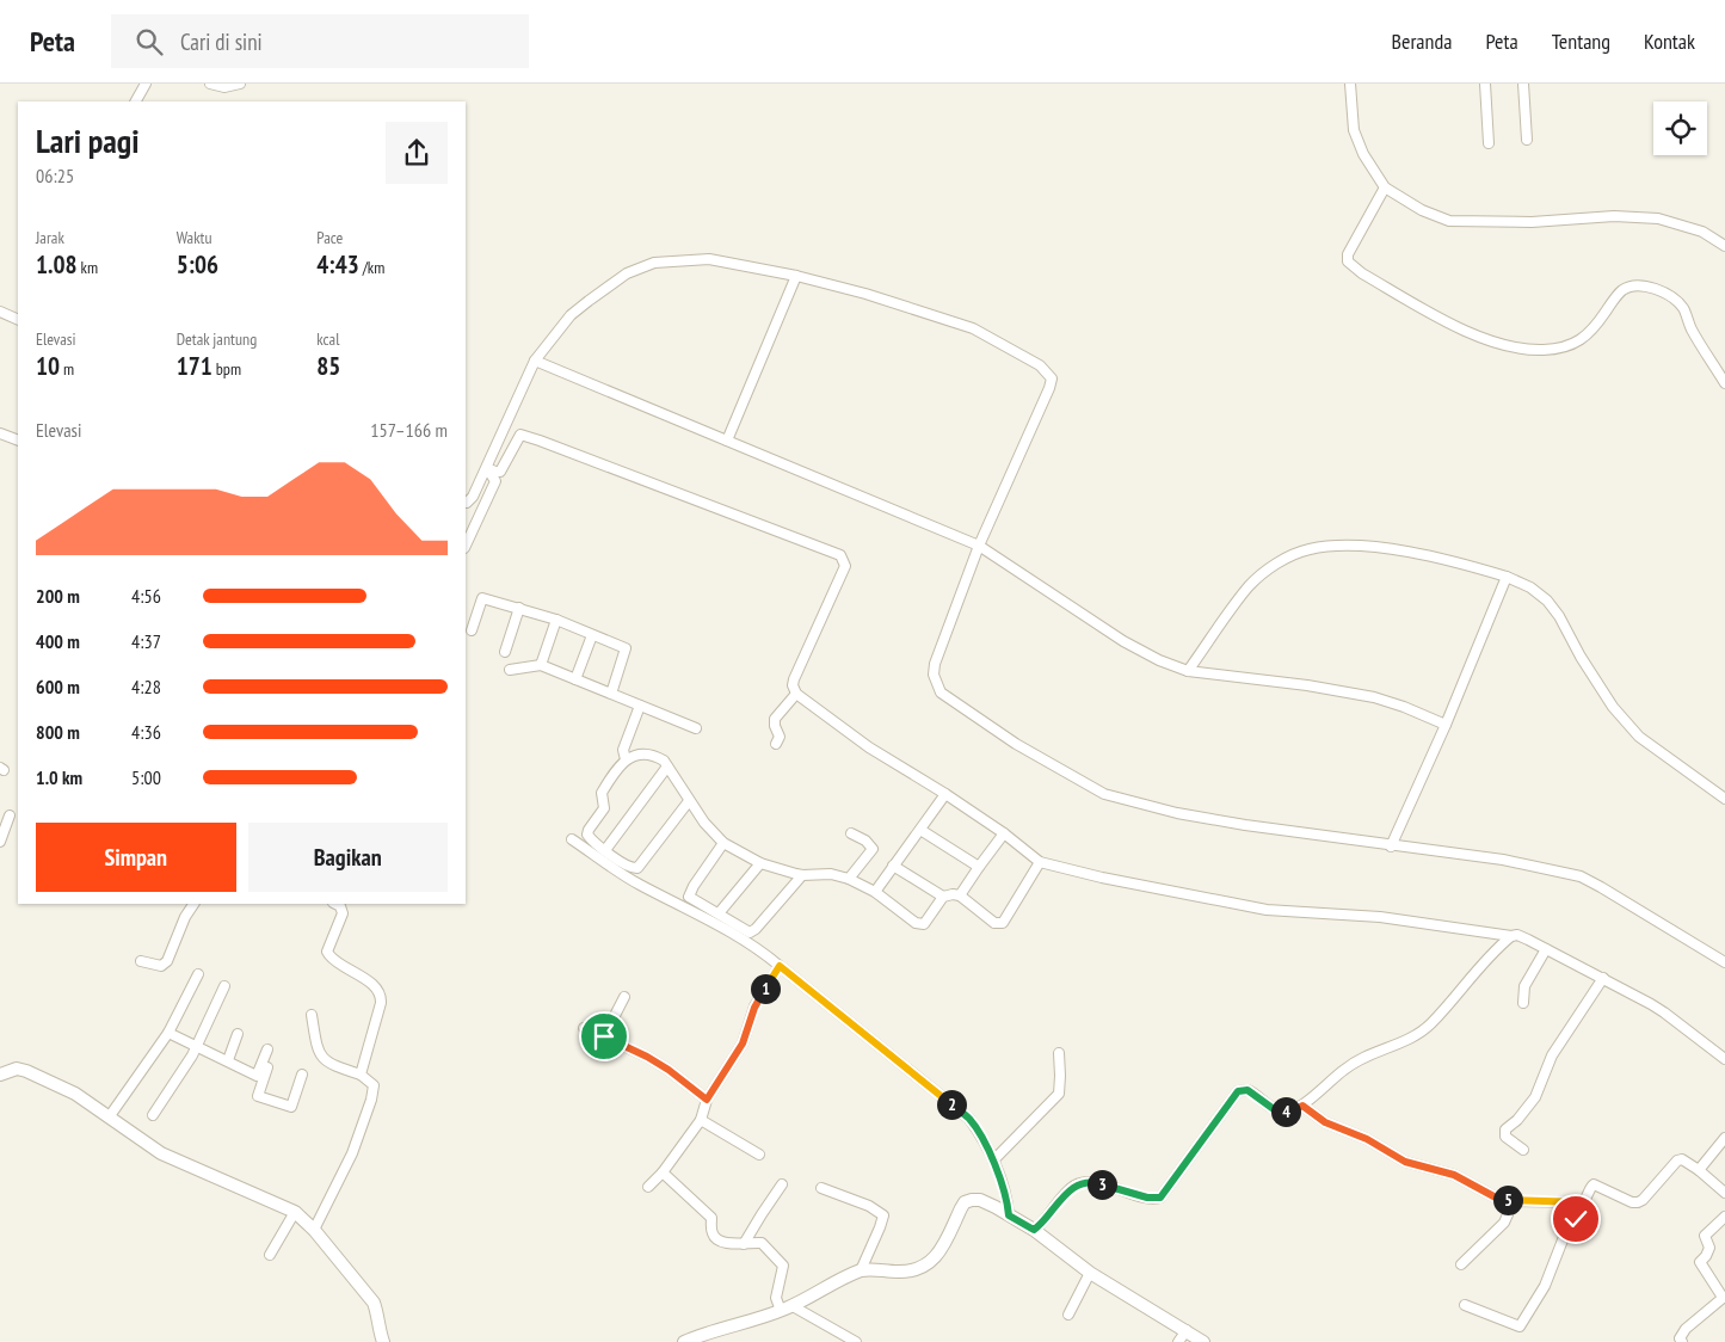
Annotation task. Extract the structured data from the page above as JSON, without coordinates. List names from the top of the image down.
{
  "page": {
    "header": "Peta",
    "search": "Cari di sini",
    "nav": [
      "Beranda",
      "Peta",
      "Tentang",
      "Kontak"
    ],
    "heading": ["Lari pagi", "06:25"],
    "stats": [
      ["Jarak", "1.08 km"],
      ["Waktu", "5:06"],
      ["Pace", "4:43 /km"],
      ["Elevasi", "10 m"],
      ["Detak jantung", "171 bpm"],
      ["kcal", "85"]
    ],
    "chart": ["Elevasi", "157–166 m"],
    "list": [
      {
        "name": "200 m",
        "note": "4:56"
      },
      {
        "name": "400 m",
        "note": "4:37"
      },
      {
        "name": "600 m",
        "note": "4:28"
      },
      {
        "name": "800 m",
        "note": "4:36"
      },
      {
        "name": "1.0 km",
        "note": "5:00"
      }
    ],
    "buttons": ["Simpan", "Bagikan"],
    "pins": [
      "1",
      "2",
      "4",
      "3",
      "5"
    ]
  }
}
